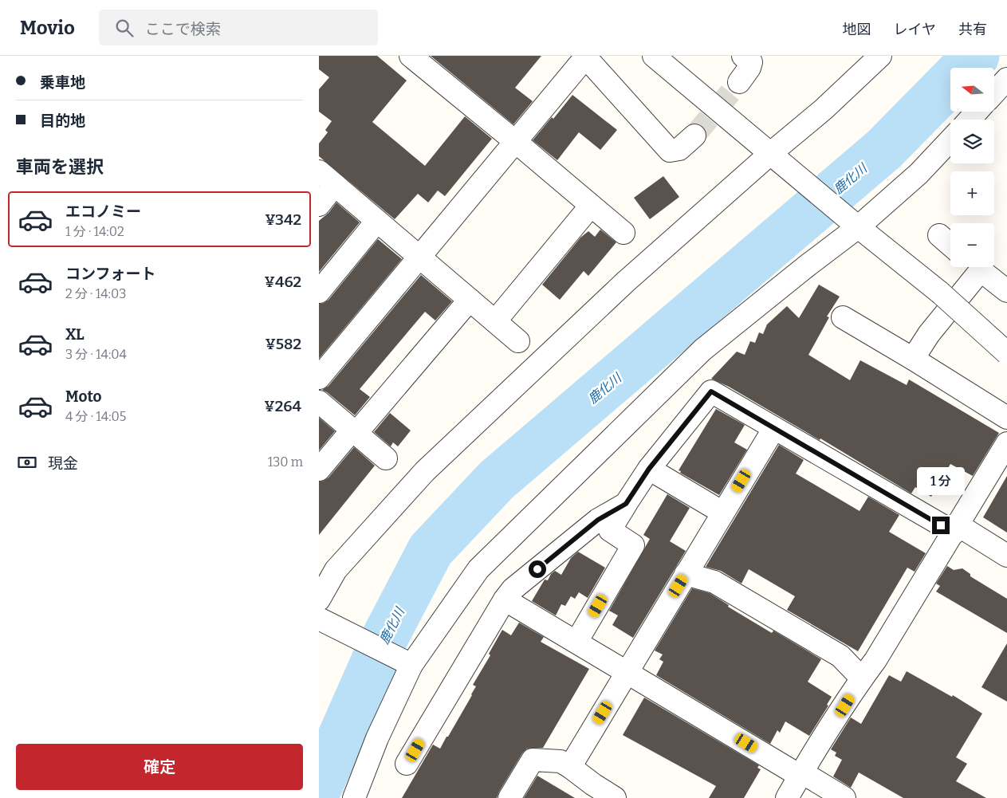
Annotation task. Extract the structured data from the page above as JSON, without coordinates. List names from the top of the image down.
{
  "water": ["鹿化川"],
  "north": "left",
  "page": {
    "header": "Movio",
    "search": "ここで検索",
    "nav": ["地図", "レイヤ", "共有"],
    "banner": ["乗車地", "目的地"],
    "map_buttons": ["+", "−"],
    "heading": "車両を選択",
    "list": [
      {
        "name": "エコノミー",
        "note": "1 分 · 14:02",
        "value": "¥342"
      },
      {
        "name": "コンフォート",
        "note": "2 分 · 14:03",
        "value": "¥462"
      },
      {
        "name": "XL",
        "note": "3 分 · 14:04",
        "value": "¥582"
      },
      {
        "name": "Moto",
        "note": "4 分 · 14:05",
        "value": "¥264"
      }
    ],
    "pay": ["現金", "130 m"],
    "bubble": "1 分",
    "buttons": "確定"
  }
}
